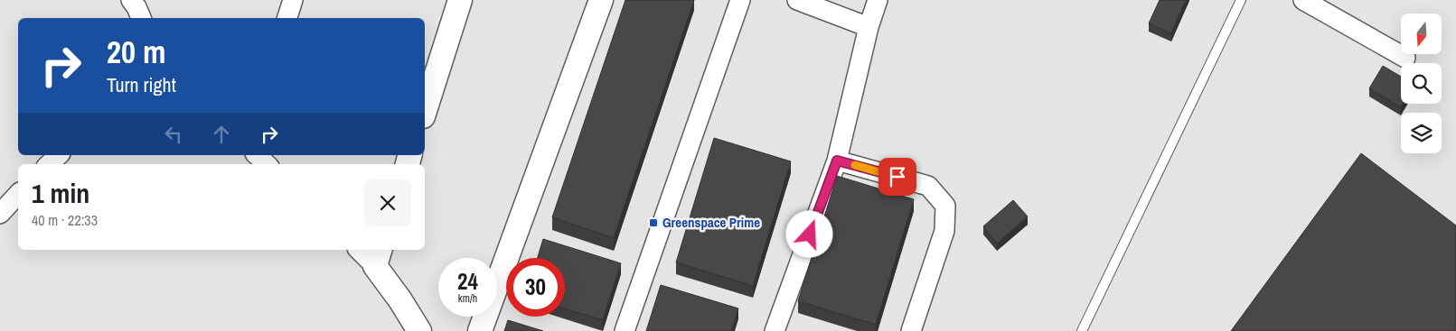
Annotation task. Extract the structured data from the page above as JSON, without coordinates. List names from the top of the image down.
{
  "places": {
    "transit": ["Greenspace Prime"]
  },
  "north": "bottom",
  "page": {
    "turn": ["20 m", "Turn right"],
    "heading": ["1 min", "40 m · 22:33"],
    "speed": "24 km/h",
    "limit": "30"
  }
}
